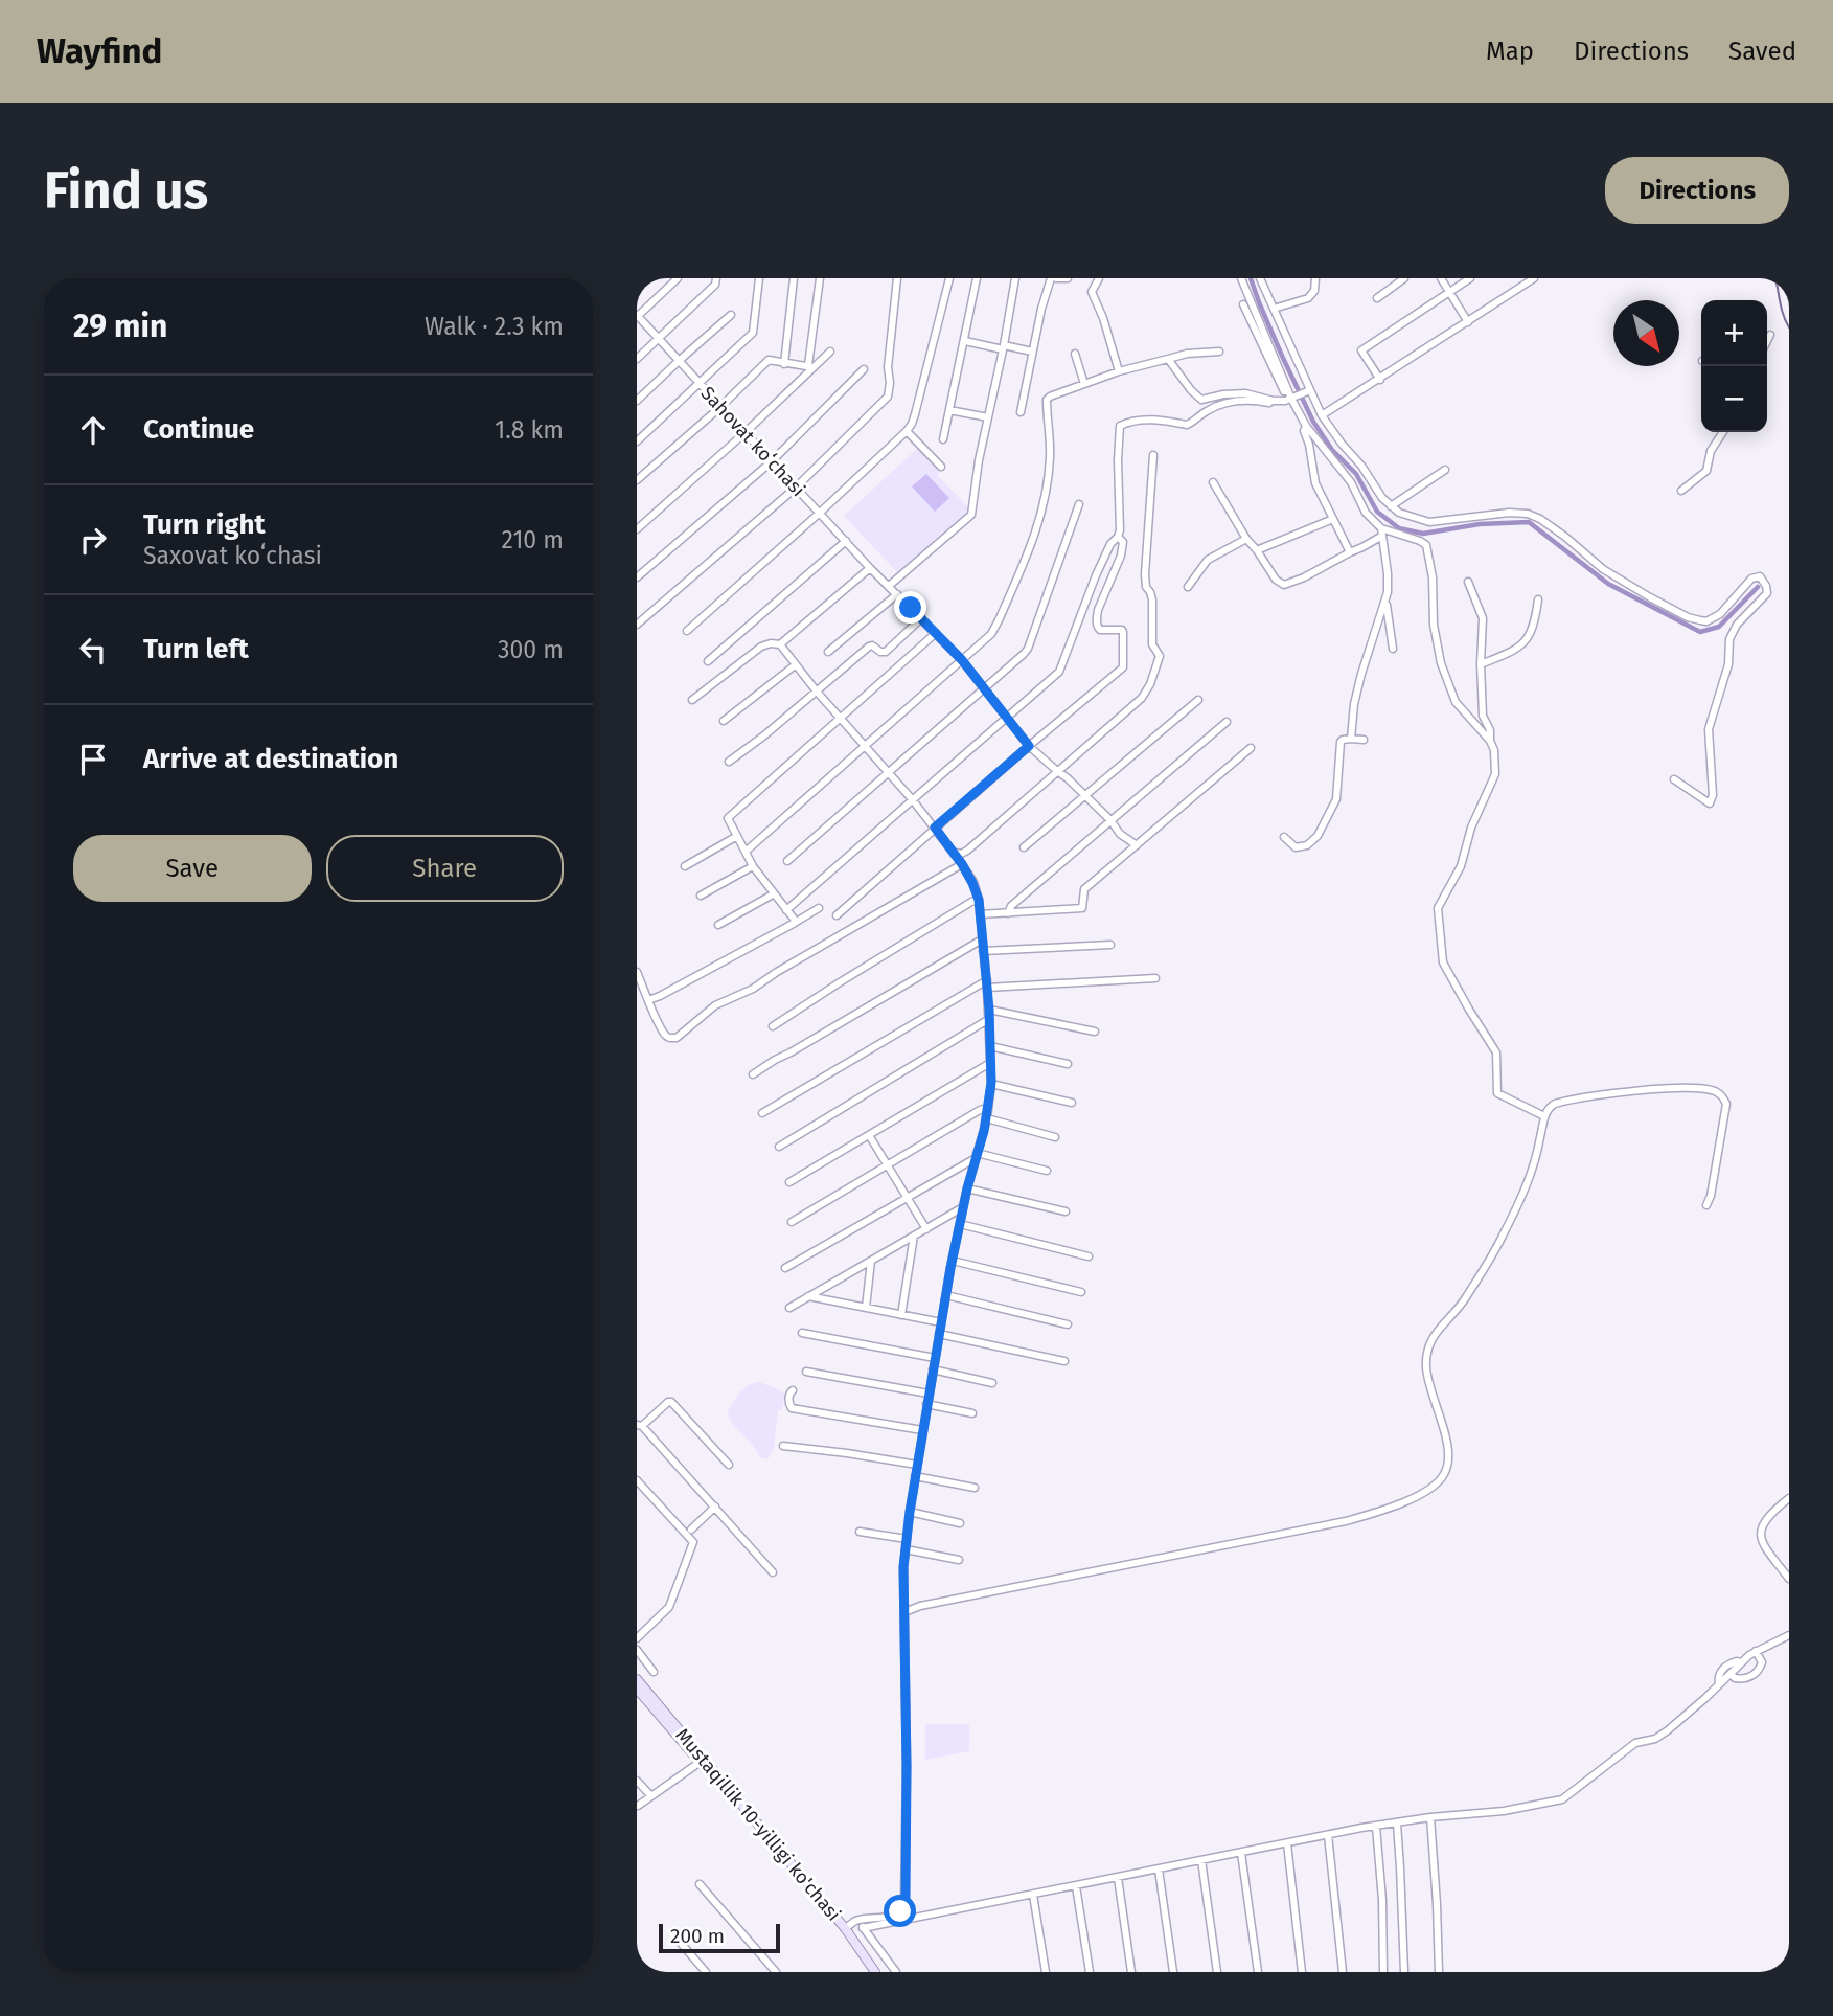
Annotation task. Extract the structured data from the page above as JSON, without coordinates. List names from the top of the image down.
{
  "streets": {
    "main road": ["Mustaqillik 10-yilligi ko'chasi"],
    "street": ["Sahovat koʻchasi"]
  },
  "scale_bar": "200 m",
  "north": "bottom right",
  "page": {
    "header": "Wayfind",
    "nav": ["Map", "Directions", "Saved"],
    "buttons": [
      "Directions",
      ["Save", "Share"]
    ],
    "title": "Find us",
    "heading": ["29 min", "Walk · 2.3 km"],
    "map_buttons": ["+", "−"],
    "list": [
      ["Continue", "1.8 km"],
      ["Turn right", "Saxovat koʻchasi", "210 m"],
      ["Turn left", "300 m"],
      "Arrive at destination"
    ],
    "scale": "200 m"
  }
}
